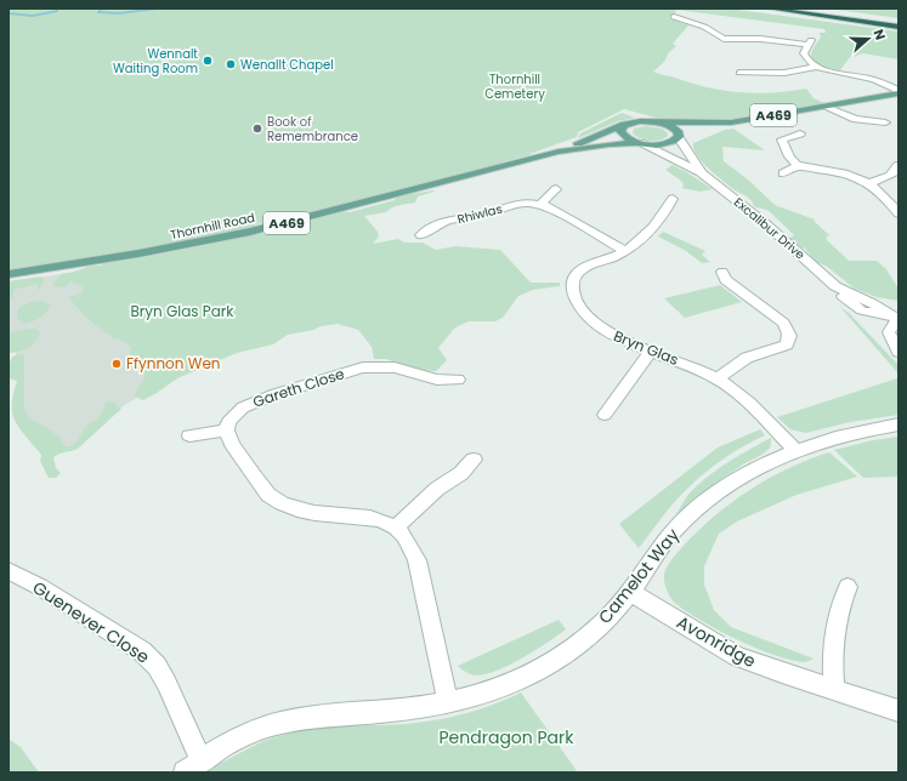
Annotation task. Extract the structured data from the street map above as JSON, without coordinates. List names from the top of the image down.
{
  "streets": {
    "main road": ["A469", "Thornhill Road"],
    "street": [
      "Rhiwlas",
      "Excalibur Drive",
      "Bryn Glas",
      "Gareth Close",
      "Camelot Way",
      "Guenever Close",
      "Avonridge"
    ]
  },
  "crossings": [
    ["Thornhill Road", "Excalibur Drive"],
    ["Bryn Glas", "Camelot Way"],
    ["Camelot Way", "Guenever Close"],
    ["Camelot Way", "Avonridge"]
  ],
  "parks": ["Thornhill Cemetery", "Bryn Glas Park", "Pendragon Park"],
  "places": [
    "Wennalt Waiting Room",
    "Wenallt Chapel",
    "Book of Remembrance",
    "Ffynnon Wen"
  ],
  "north": "right"
}
